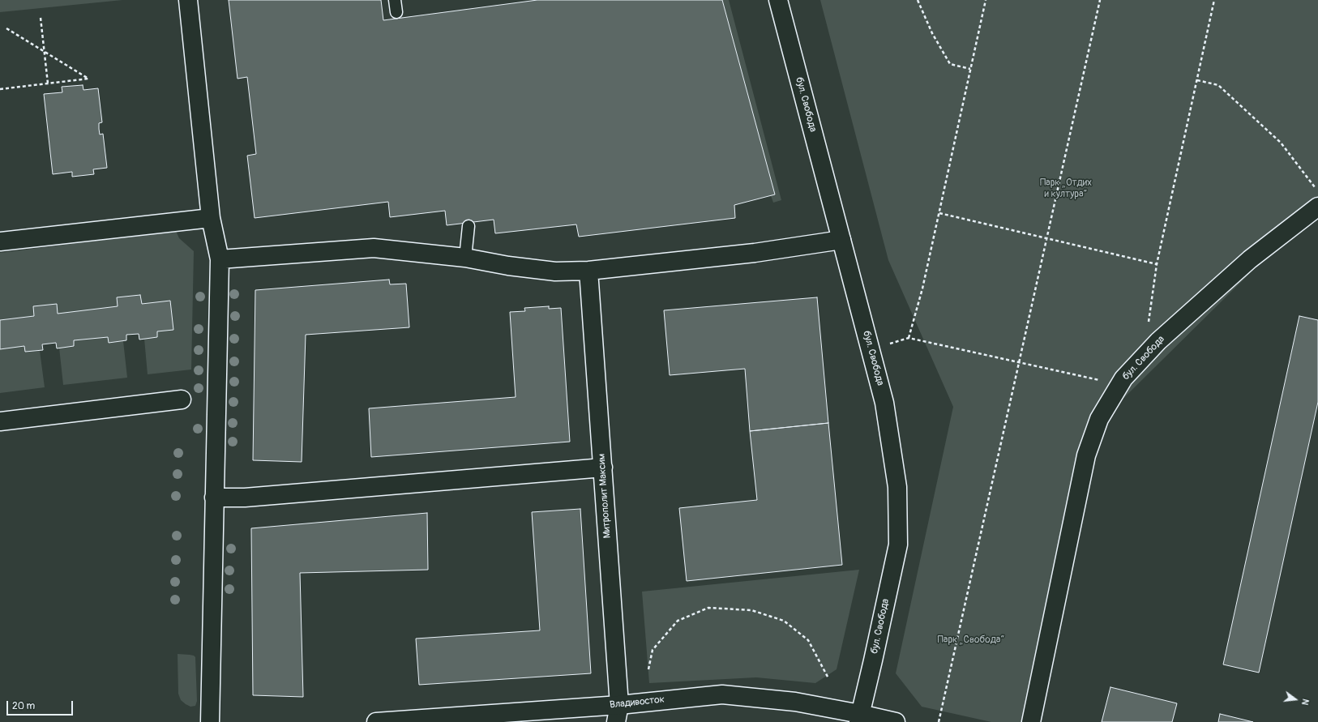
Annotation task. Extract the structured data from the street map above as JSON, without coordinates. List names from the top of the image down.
{
  "streets": {
    "street": ["бул. Свобода", "Митрополит Максим", "Владивосток"]
  },
  "crossings": [
    ["бул. Свобода", "Владивосток"],
    ["Митрополит Максим", "Владивосток"]
  ],
  "parks": ["Парк „Отдих и култура“", "Парк „Свобода“"],
  "scale_bar": "20 m",
  "north": "right"
}
